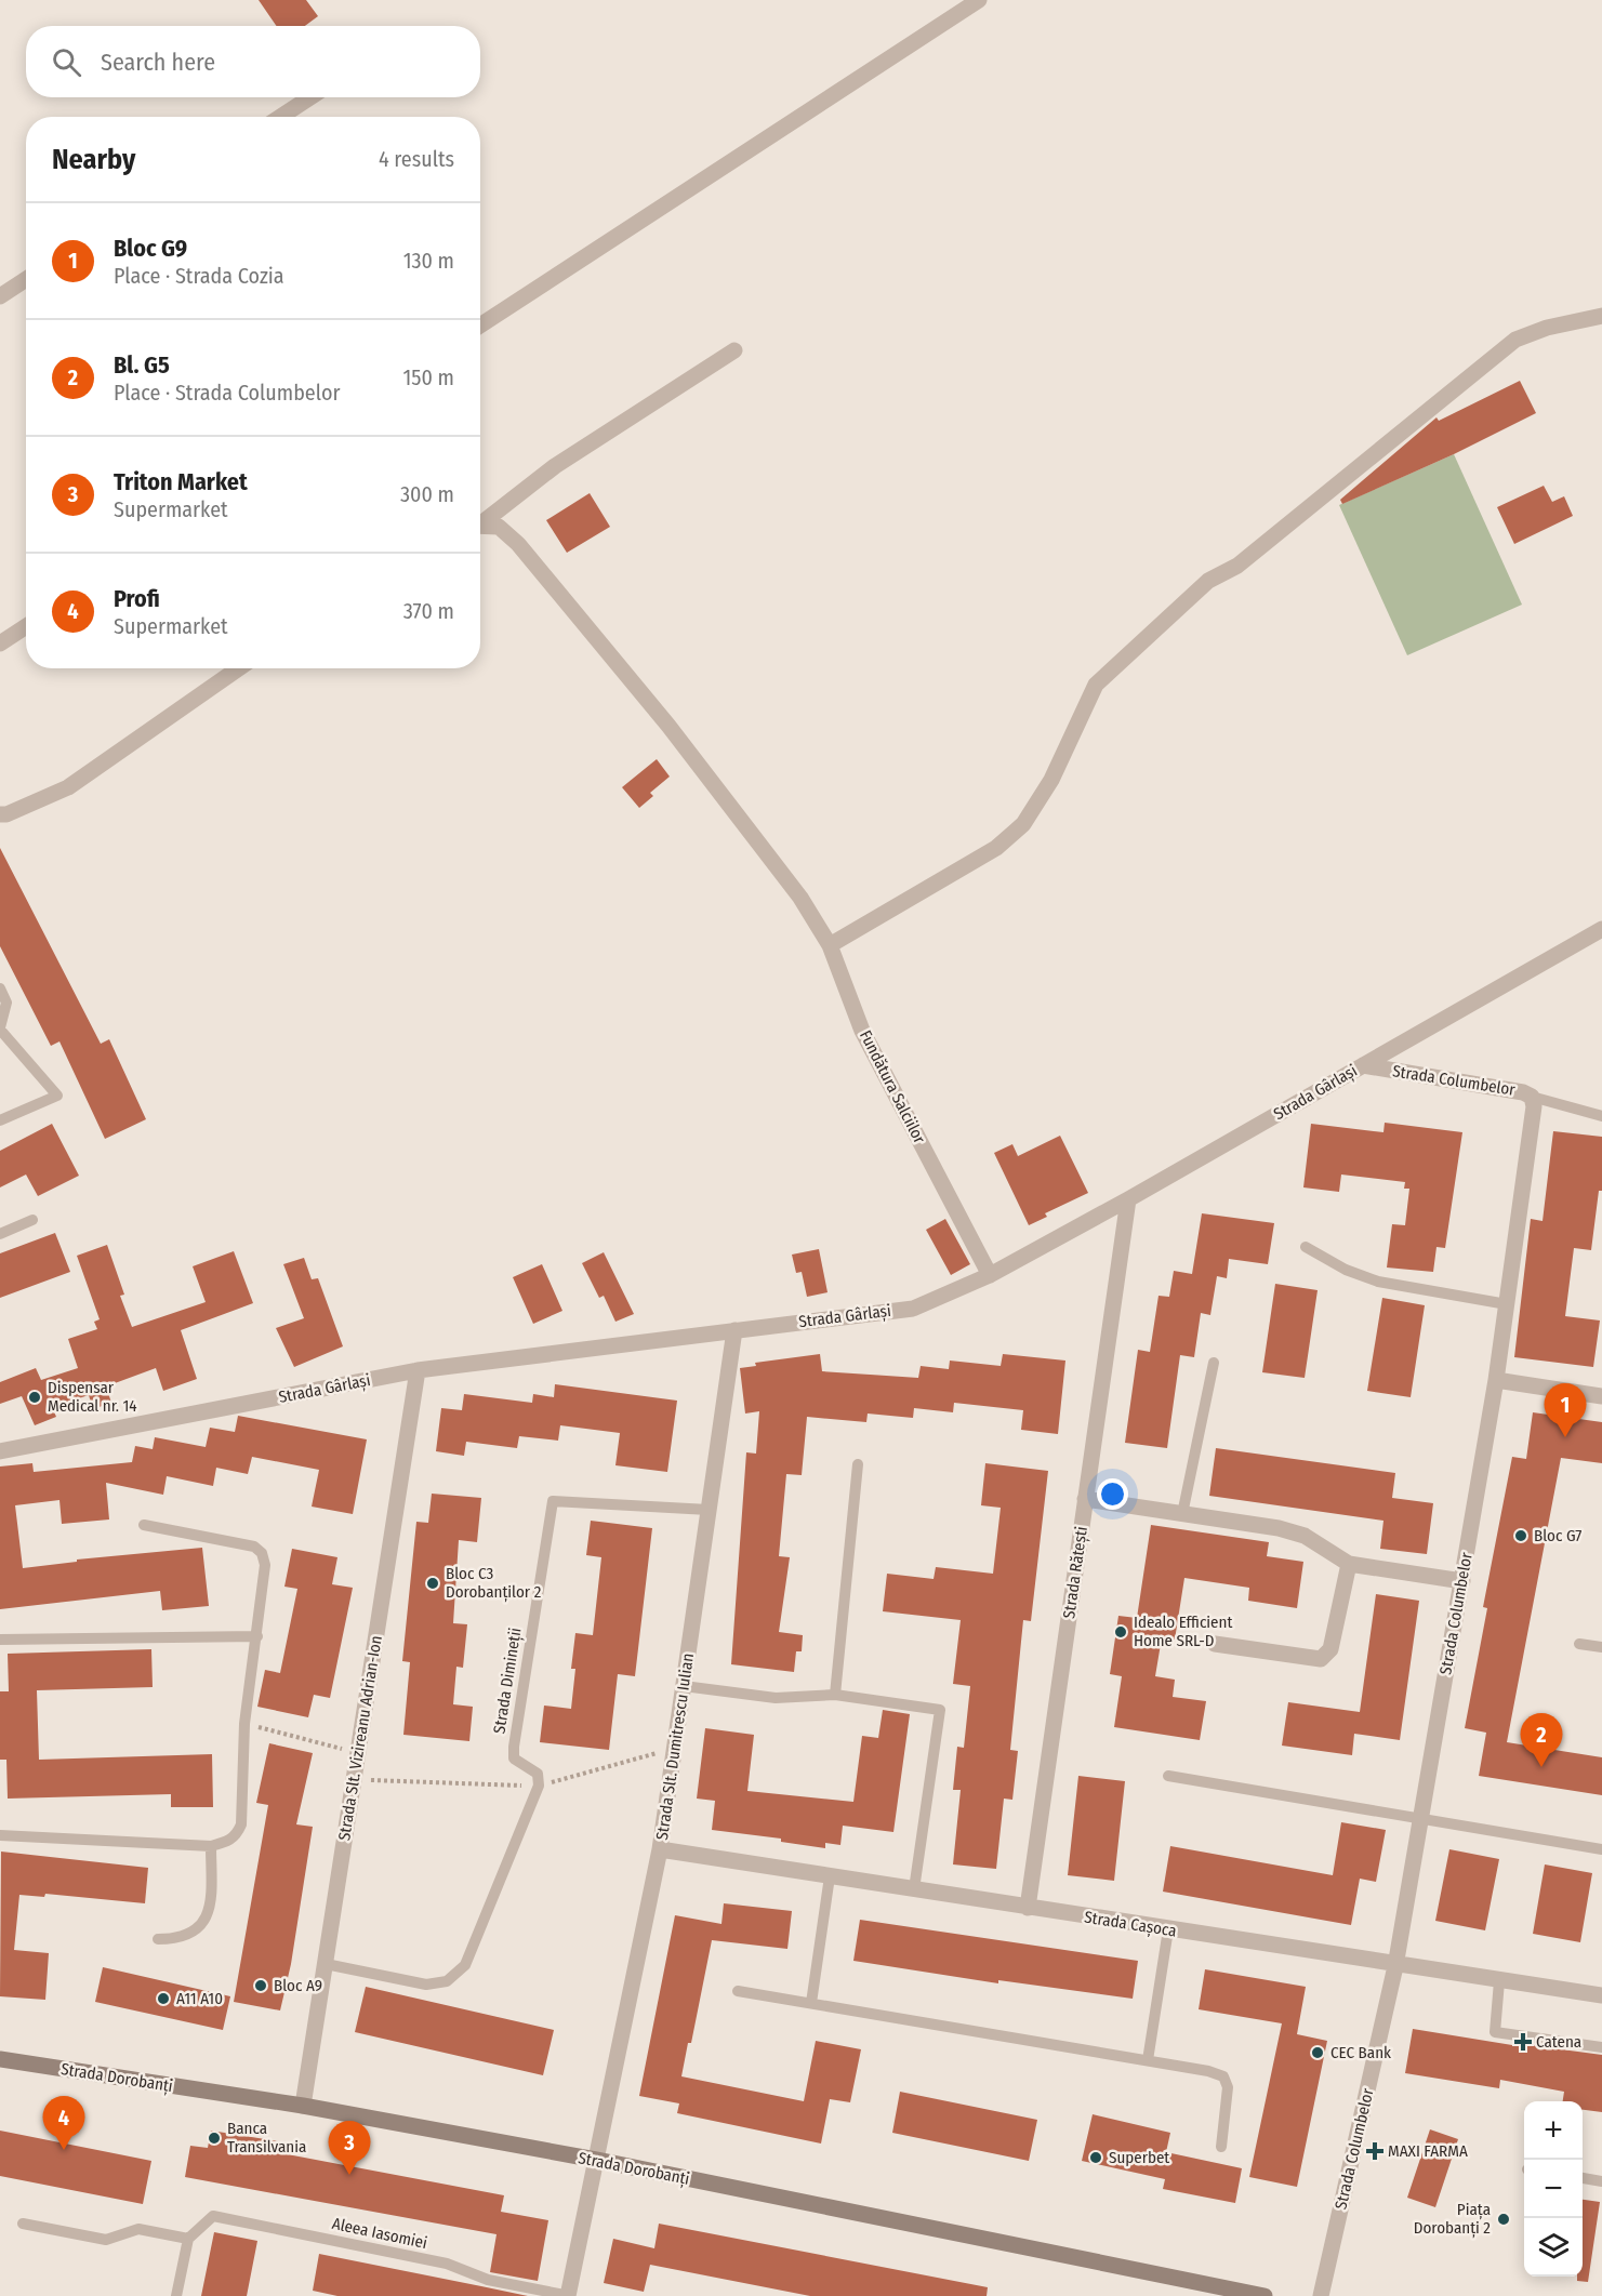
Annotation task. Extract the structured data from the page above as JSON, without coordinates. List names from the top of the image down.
{
  "streets": {
    "main road": ["Strada Dorobanți"],
    "street": [
      "Strada Columbelor",
      "Fundătura Salciilor",
      "Strada Gârlași",
      "Strada Rătești",
      "Strada Slt. Vizireanu Adrian-Ion",
      "Strada Slt. Dumitrescu Iulian",
      "Strada Cașoca"
    ],
    "lane": ["Strada Dimineții", "Aleea Iasomiei"]
  },
  "crossings": [
    ["Strada Columbelor", "Strada Gârlași"],
    ["Strada Columbelor", "Strada Cașoca"],
    ["Fundătura Salciilor", "Strada Gârlași"],
    ["Strada Gârlași", "Strada Rătești"],
    ["Strada Gârlași", "Strada Slt. Vizireanu Adrian-Ion"],
    ["Strada Gârlași", "Strada Slt. Dumitrescu Iulian"],
    ["Strada Rătești", "Strada Cașoca"],
    ["Strada Dimineții", "Strada Slt. Vizireanu Adrian-Ion"],
    ["Strada Dimineții", "Strada Slt. Dumitrescu Iulian"],
    ["Strada Slt. Vizireanu Adrian-Ion", "Strada Dorobanți"],
    ["Strada Slt. Dumitrescu Iulian", "Strada Cașoca"],
    ["Strada Slt. Dumitrescu Iulian", "Strada Dorobanți"],
    ["Strada Slt. Dumitrescu Iulian", "Aleea Iasomiei"]
  ],
  "places": {
    "other": [
      "Dispensar Medical nr. 14",
      "Bloc G7",
      "Bloc C3 Dorobanților 2",
      "Idealo Efficient Home SRL-D",
      "Bloc A9",
      "A11 A10",
      "CEC Bank",
      "Banca Transilvania",
      "Superbet",
      "Piața Dorobanți 2"
    ],
    "health": ["Catena", "MAXI FARMA"]
  },
  "page": {
    "search": "Search here",
    "heading": ["Nearby", "4 results"],
    "list": [
      {
        "mark": "1",
        "name": "Bloc G9",
        "note": "Place · Strada Cozia",
        "value": "130 m"
      },
      {
        "mark": "2",
        "name": "Bl. G5",
        "note": "Place · Strada Columbelor",
        "value": "150 m"
      },
      {
        "mark": "3",
        "name": "Triton Market",
        "note": "Supermarket",
        "value": "300 m"
      },
      {
        "mark": "4",
        "name": "Profi",
        "note": "Supermarket",
        "value": "370 m"
      }
    ],
    "pins": [
      "1",
      "2",
      "4",
      "3"
    ],
    "map_buttons": ["+", "−"]
  }
}
